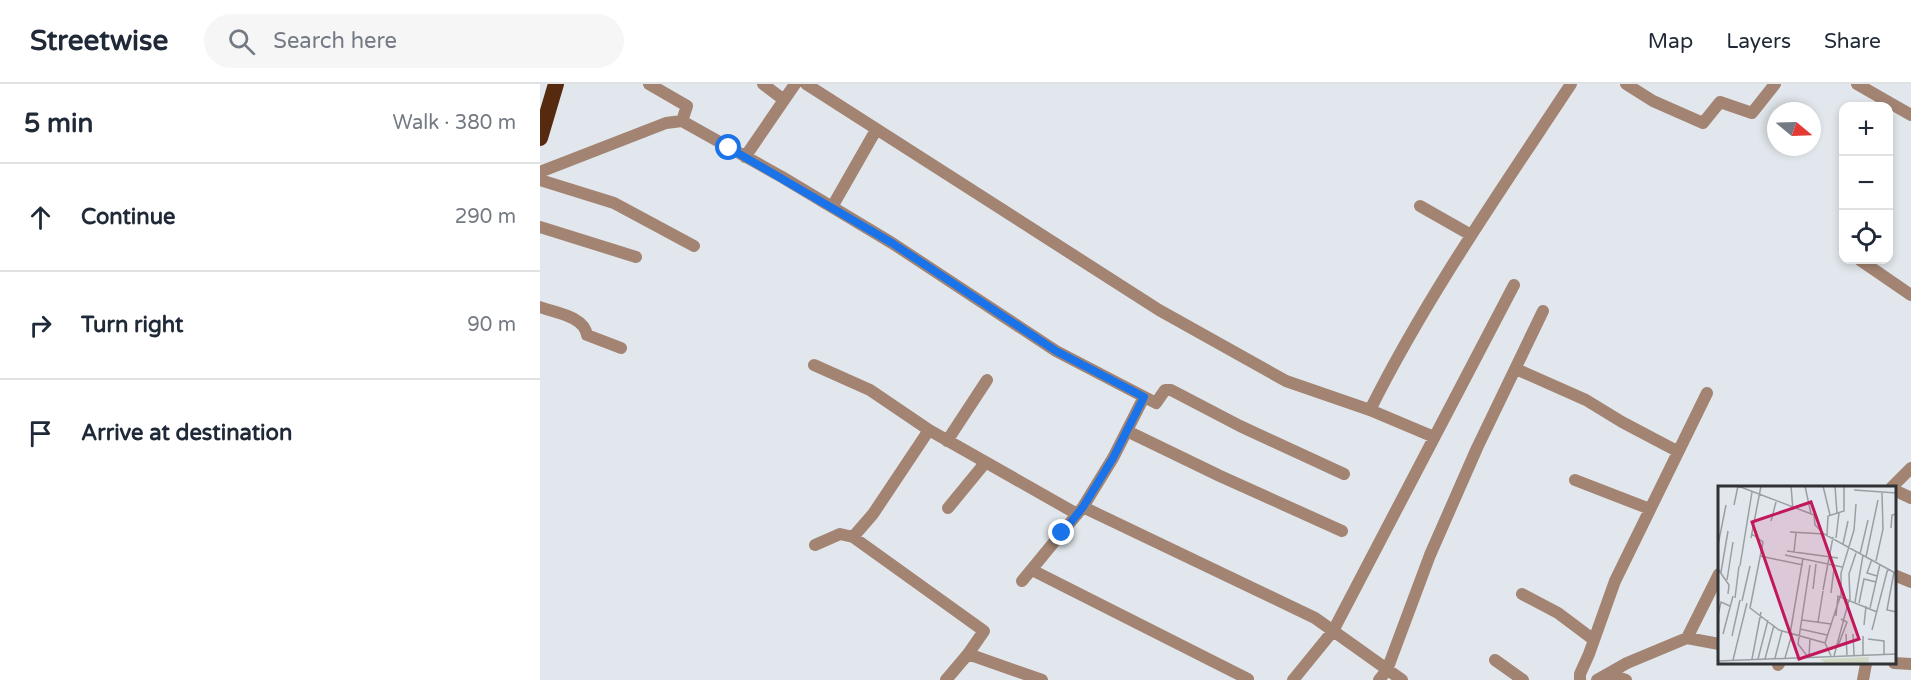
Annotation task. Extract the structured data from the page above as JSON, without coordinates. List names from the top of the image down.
{
  "north": "right",
  "page": {
    "header": "Streetwise",
    "search": "Search here",
    "nav": ["Map", "Layers", "Share"],
    "heading": ["5 min", "Walk · 380 m"],
    "map_buttons": ["+", "−"],
    "list": [
      ["Continue", "290 m"],
      ["Turn right", "90 m"],
      "Arrive at destination"
    ]
  }
}
